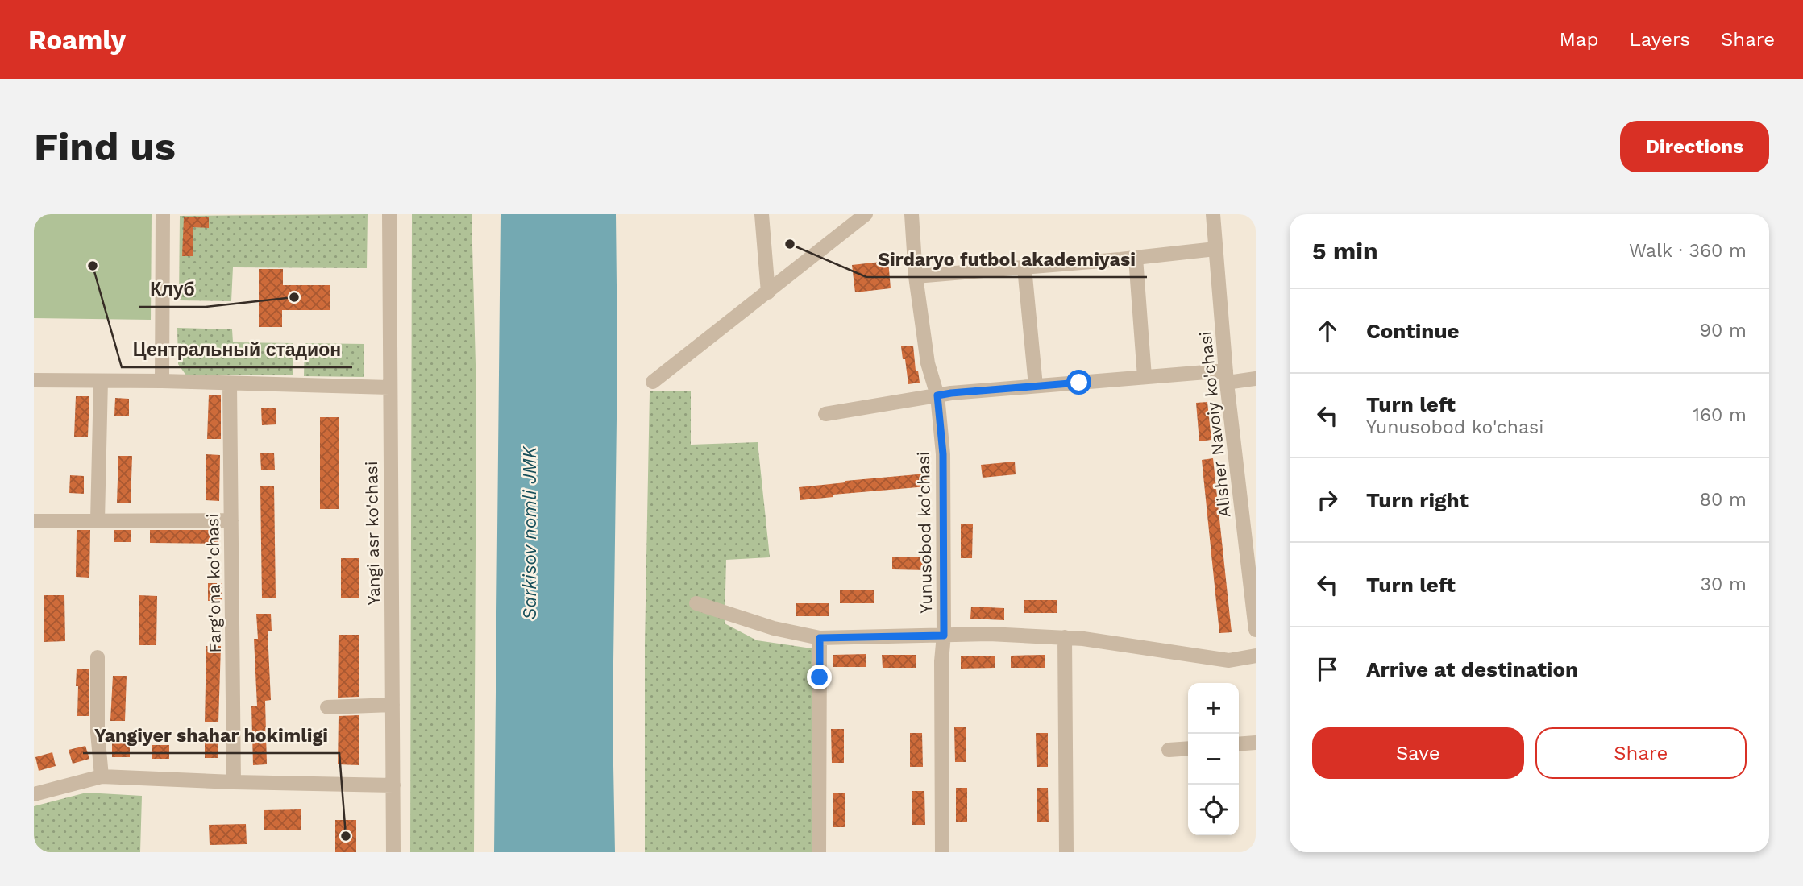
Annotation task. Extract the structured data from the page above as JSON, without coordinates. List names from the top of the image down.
{
  "streets": {
    "street": [
      "Alisher Navoiy ko'chasi",
      "Yunusobod ko'chasi",
      "Yangi asr ko'chasi",
      "Farg'ona ko'chasi"
    ]
  },
  "water": ["Sarkisov nomli JMK"],
  "places": [
    "Sirdaryo futbol akademiyasi",
    "Центральный стадион",
    "Клуб",
    "Yangiyer shahar hokimligi"
  ],
  "page": {
    "header": "Roamly",
    "nav": ["Map", "Layers", "Share"],
    "buttons": [
      "Directions",
      ["Save", "Share"]
    ],
    "title": "Find us",
    "heading": ["5 min", "Walk · 360 m"],
    "list": [
      ["Continue", "90 m"],
      ["Turn left", "Yunusobod ko'chasi", "160 m"],
      ["Turn right", "80 m"],
      ["Turn left", "30 m"],
      "Arrive at destination"
    ],
    "map_buttons": ["+", "−"]
  }
}
